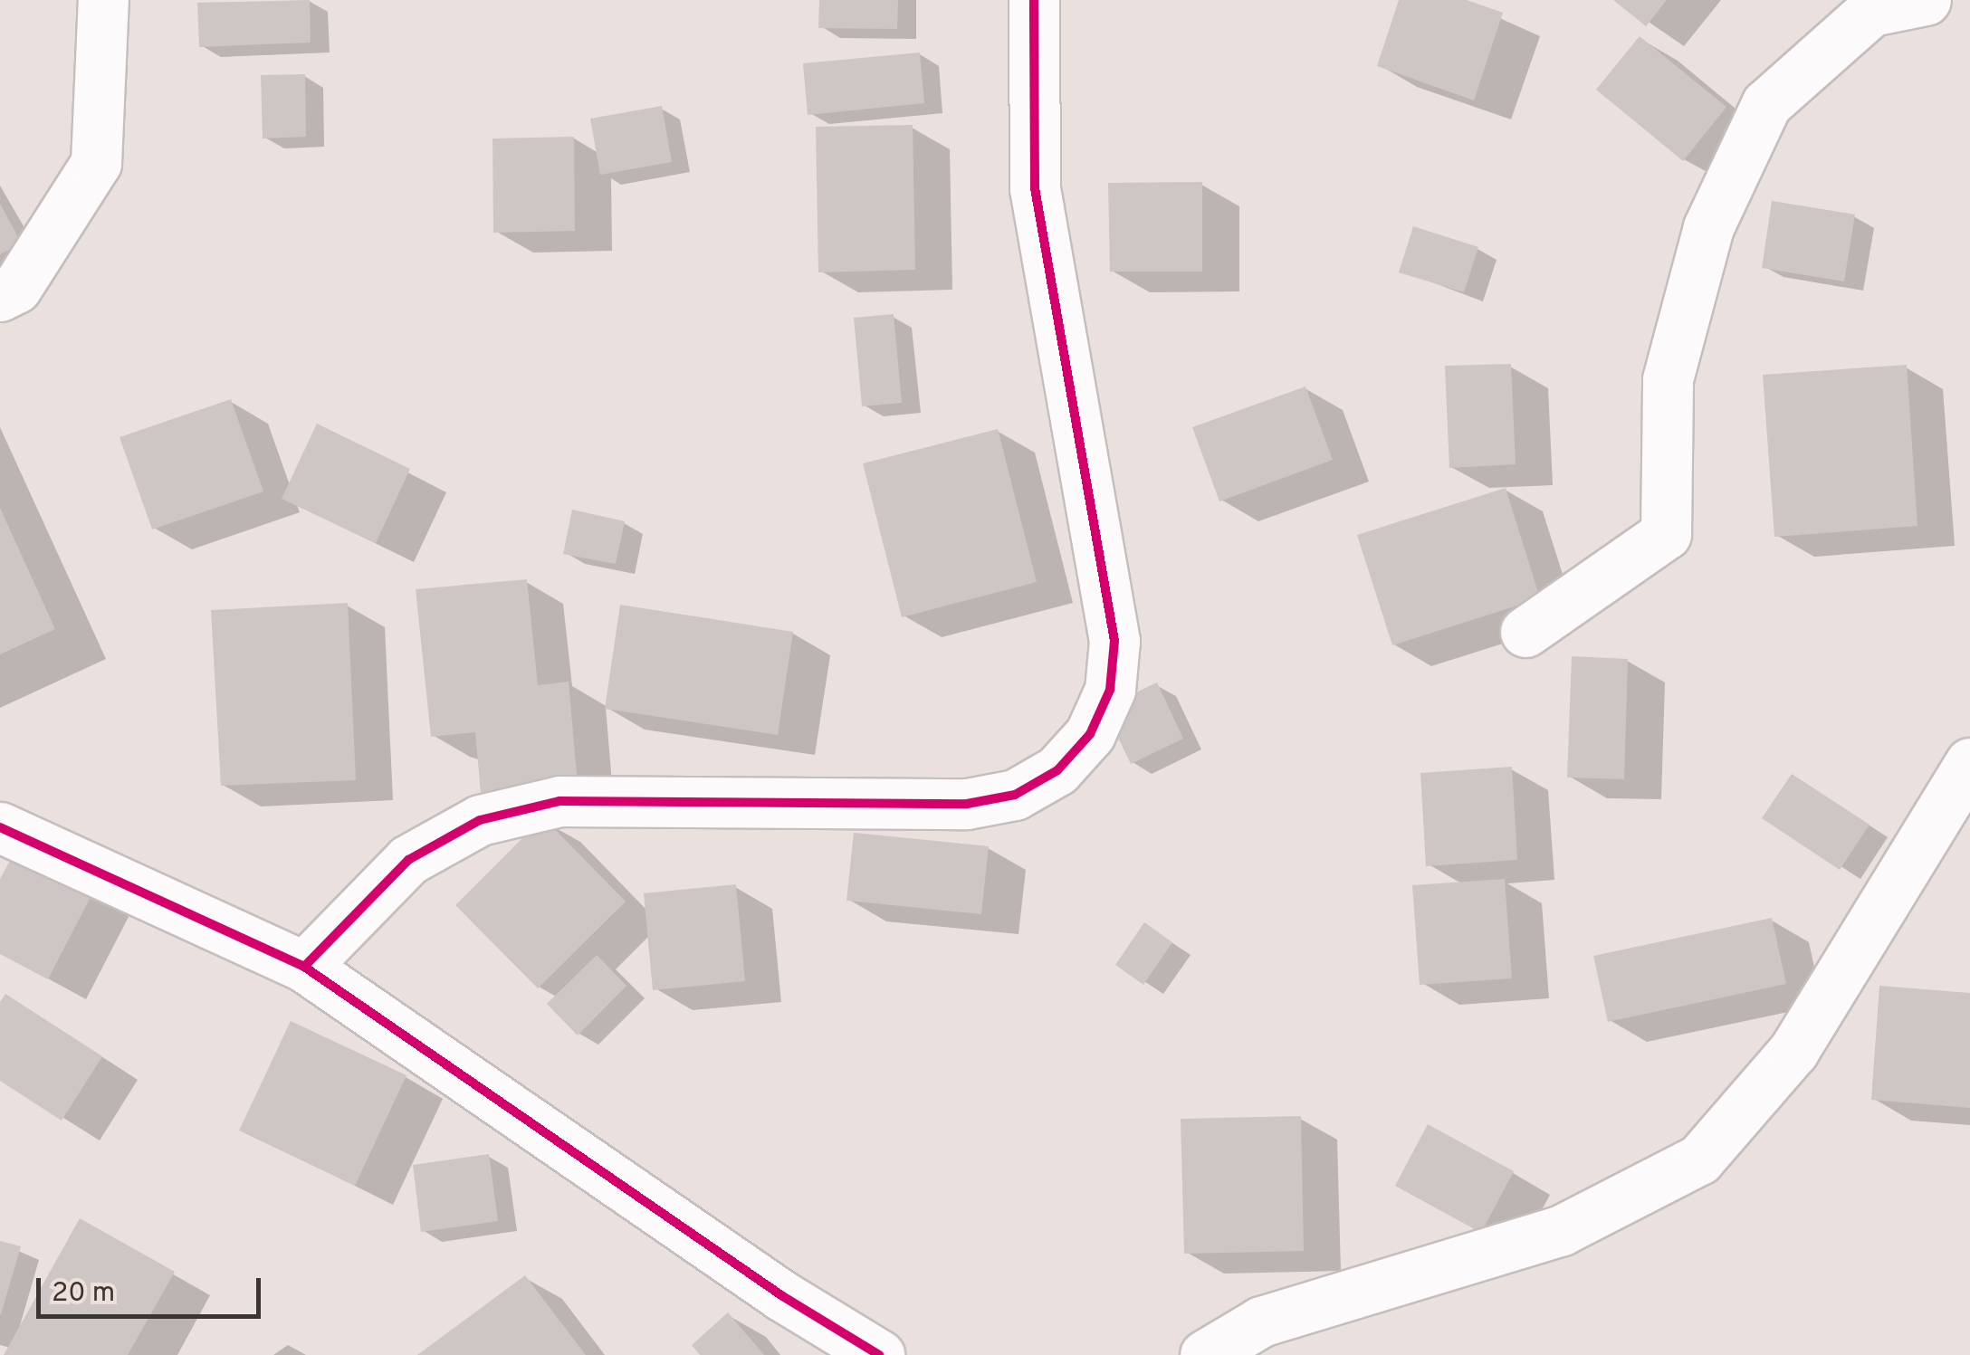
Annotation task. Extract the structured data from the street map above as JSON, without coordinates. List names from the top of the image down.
{
  "scale_bar": "20 m"
}
